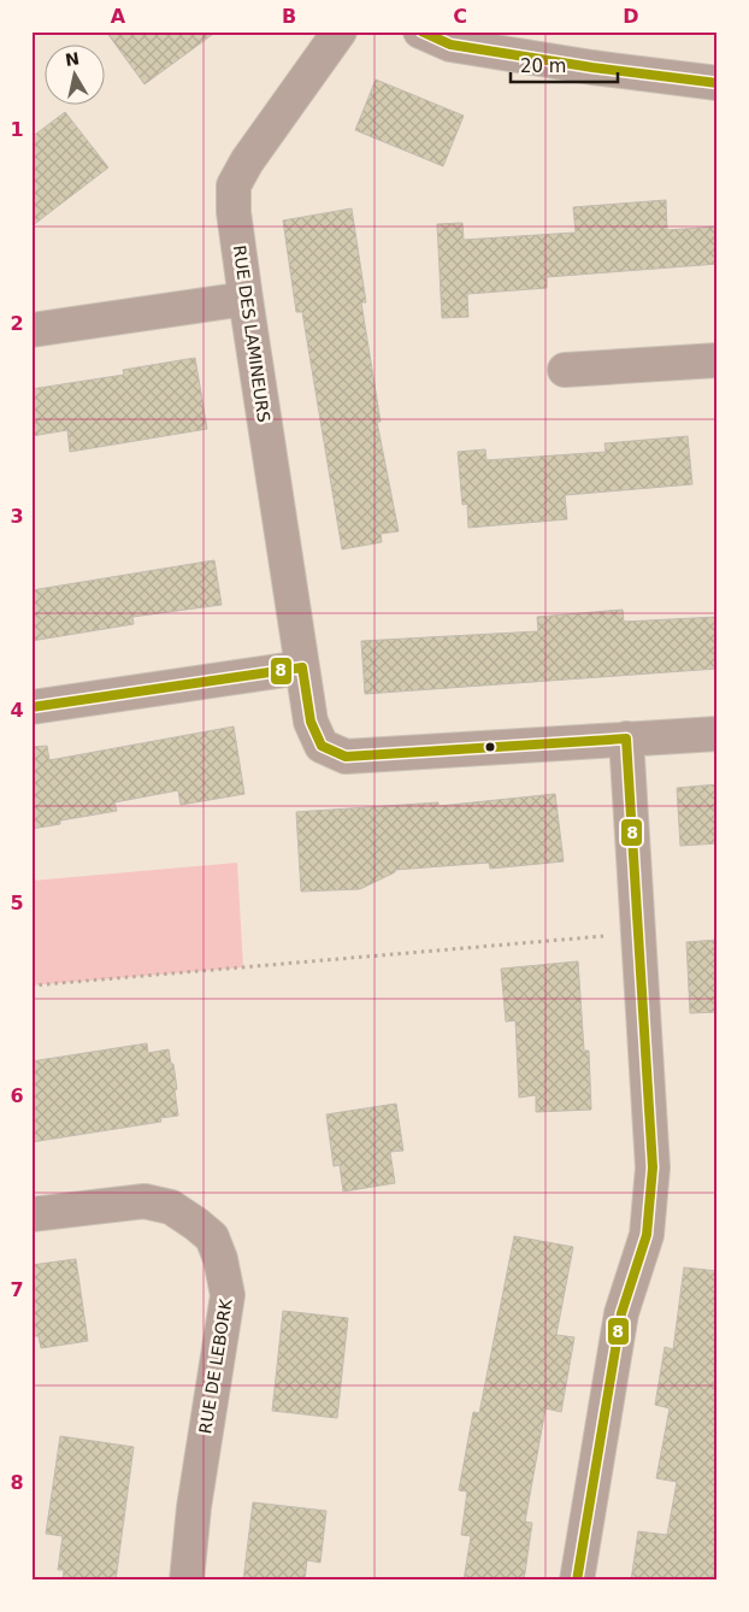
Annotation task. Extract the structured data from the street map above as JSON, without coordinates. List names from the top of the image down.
{
  "streets": {
    "street": ["RUE DES LAMINEURS", "RUE DE LEBORK"]
  },
  "lines": ["transit line 8"],
  "scale_bar": "20 m",
  "north": "top",
  "grid": {
    "columns": [
      "A",
      "B",
      "C",
      "D"
    ],
    "rows": [
      "1",
      "2",
      "3",
      "4",
      "5",
      "6",
      "7",
      "8"
    ]
  }
}
